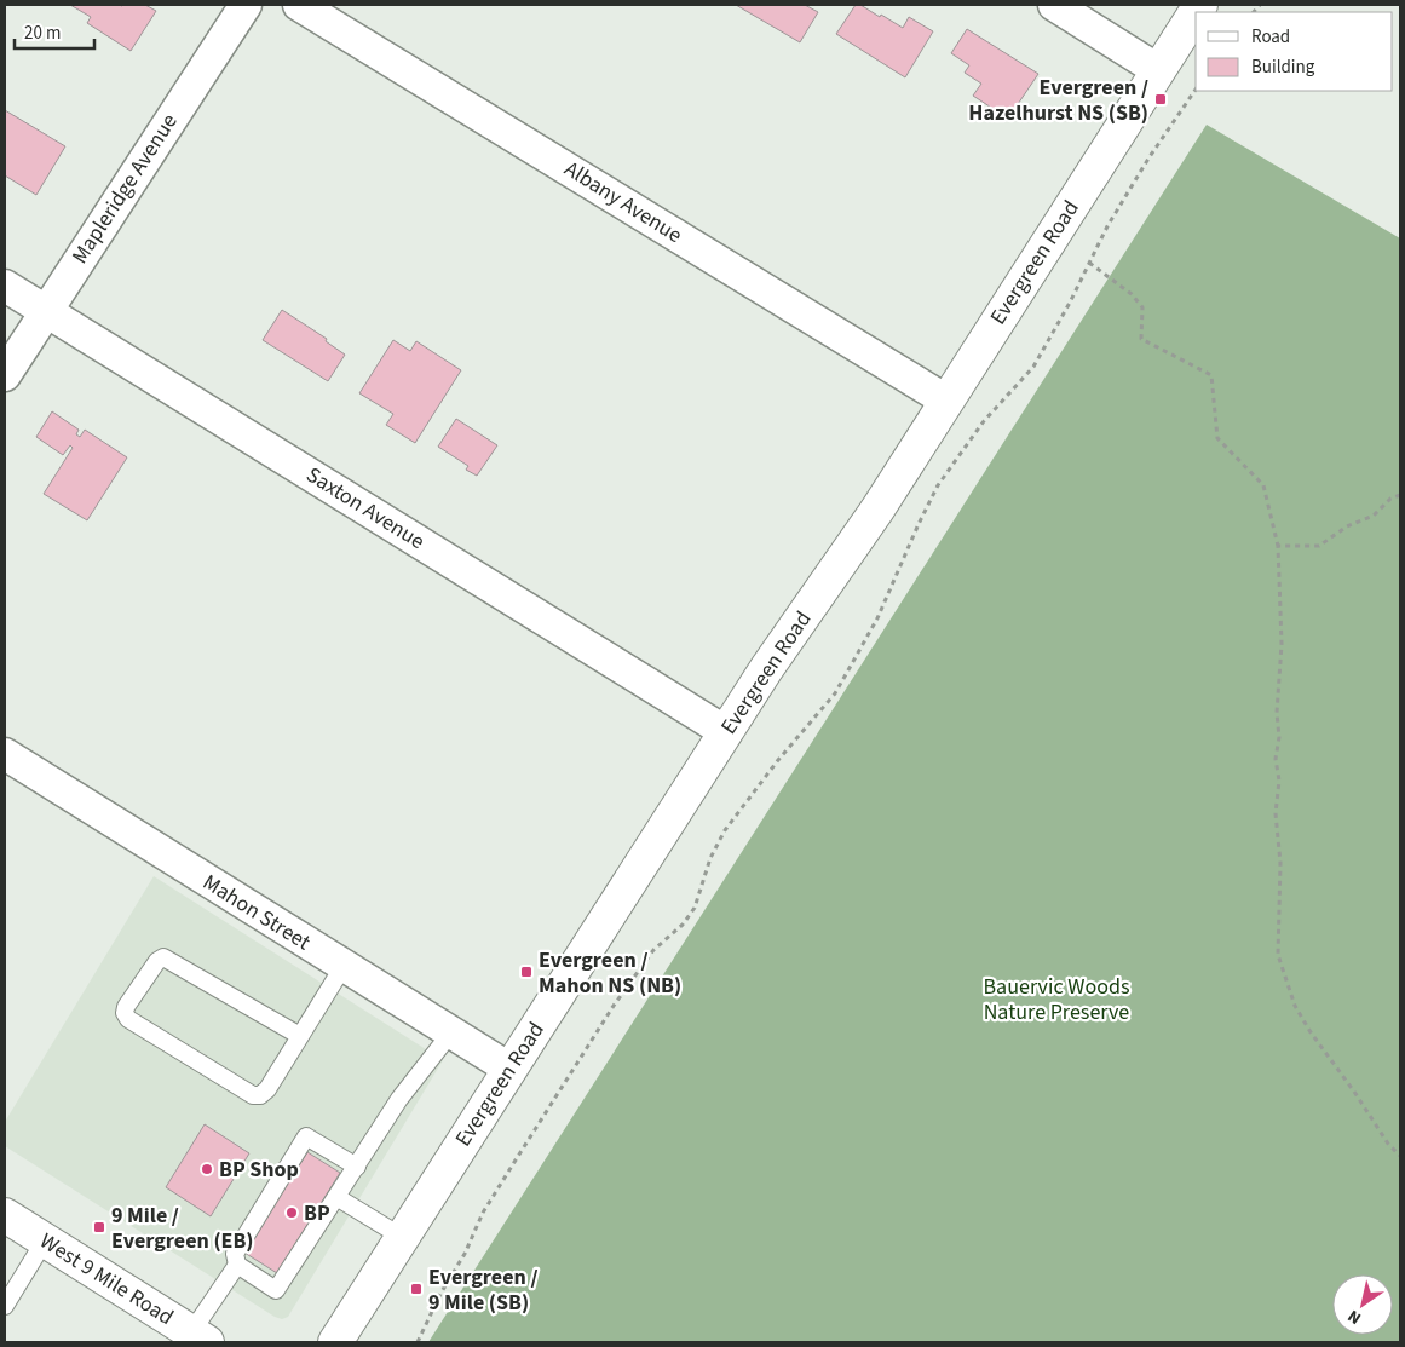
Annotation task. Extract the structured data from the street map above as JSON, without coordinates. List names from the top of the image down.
{
  "streets": {
    "main road": ["Evergreen Road", "West 9 Mile Road"],
    "street": [
      "Mapleridge Avenue",
      "Albany Avenue",
      "Saxton Avenue",
      "Mahon Street"
    ]
  },
  "crossings": [
    ["Mapleridge Avenue", "Saxton Avenue"],
    ["Albany Avenue", "Evergreen Road"],
    ["Evergreen Road", "Saxton Avenue"],
    ["Evergreen Road", "Mahon Street"]
  ],
  "parks": ["Bauervic Woods Nature Preserve"],
  "places": {
    "transit": [
      "Evergreen / Hazelhurst NS (SB)",
      "Evergreen / Mahon NS (NB)",
      "9 Mile / Evergreen (EB)",
      "Evergreen / 9 Mile (SB)"
    ],
    "other": ["BP Shop", "BP"]
  },
  "legend": ["Road", "Building"],
  "scale_bar": "20 m",
  "north": "bottom left"
}
